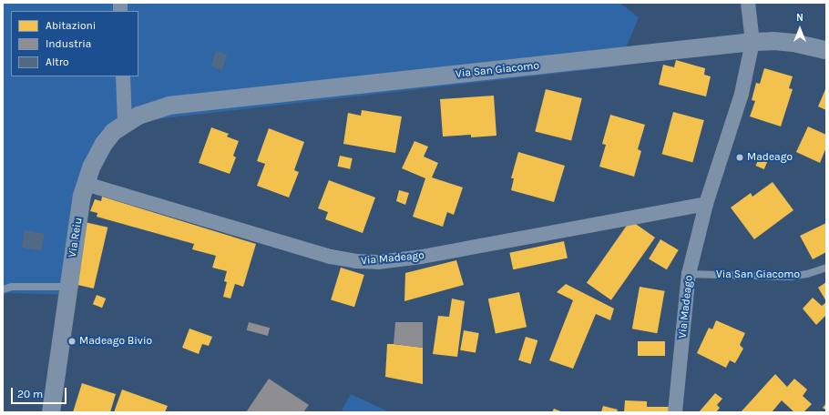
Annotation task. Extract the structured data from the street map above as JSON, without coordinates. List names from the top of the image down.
{
  "streets": {
    "street": ["Via San Giacomo", "Via Reiu", "Via Madeago"]
  },
  "crossings": [
    ["Via San Giacomo", "Via Reiu"],
    ["Via San Giacomo", "Via Madeago"],
    ["Via Reiu", "Via Madeago"]
  ],
  "places": ["Madeago", "Madeago Bivio"],
  "legend": ["Abitazioni", "Industria", "Altro"],
  "scale_bar": "20 m",
  "north": "top"
}
